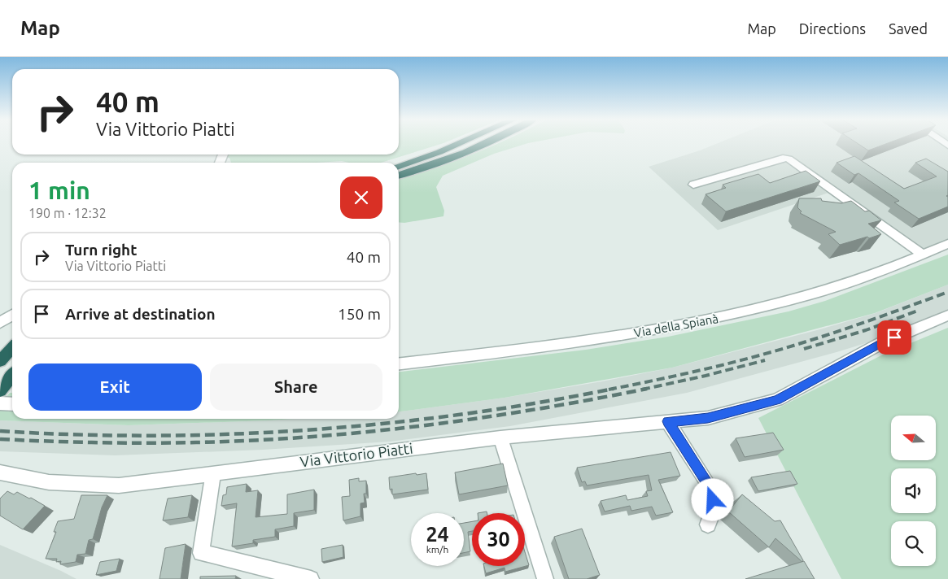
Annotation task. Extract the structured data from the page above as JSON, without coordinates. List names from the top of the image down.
{
  "streets": {
    "street": ["Via della Spianà", "Via Vittorio Piatti"]
  },
  "north": "left",
  "page": {
    "header": "Map",
    "nav": ["Map", "Directions", "Saved"],
    "turn": ["40 m", "Via Vittorio Piatti"],
    "heading": ["1 min", "190 m · 12:32"],
    "list": [
      {
        "name": "Turn right",
        "note": "Via Vittorio Piatti",
        "value": "40 m"
      },
      {
        "name": "Arrive at destination",
        "value": "150 m"
      }
    ],
    "buttons": ["Exit", "Share"],
    "speed": "24 km/h",
    "limit": "30"
  }
}
